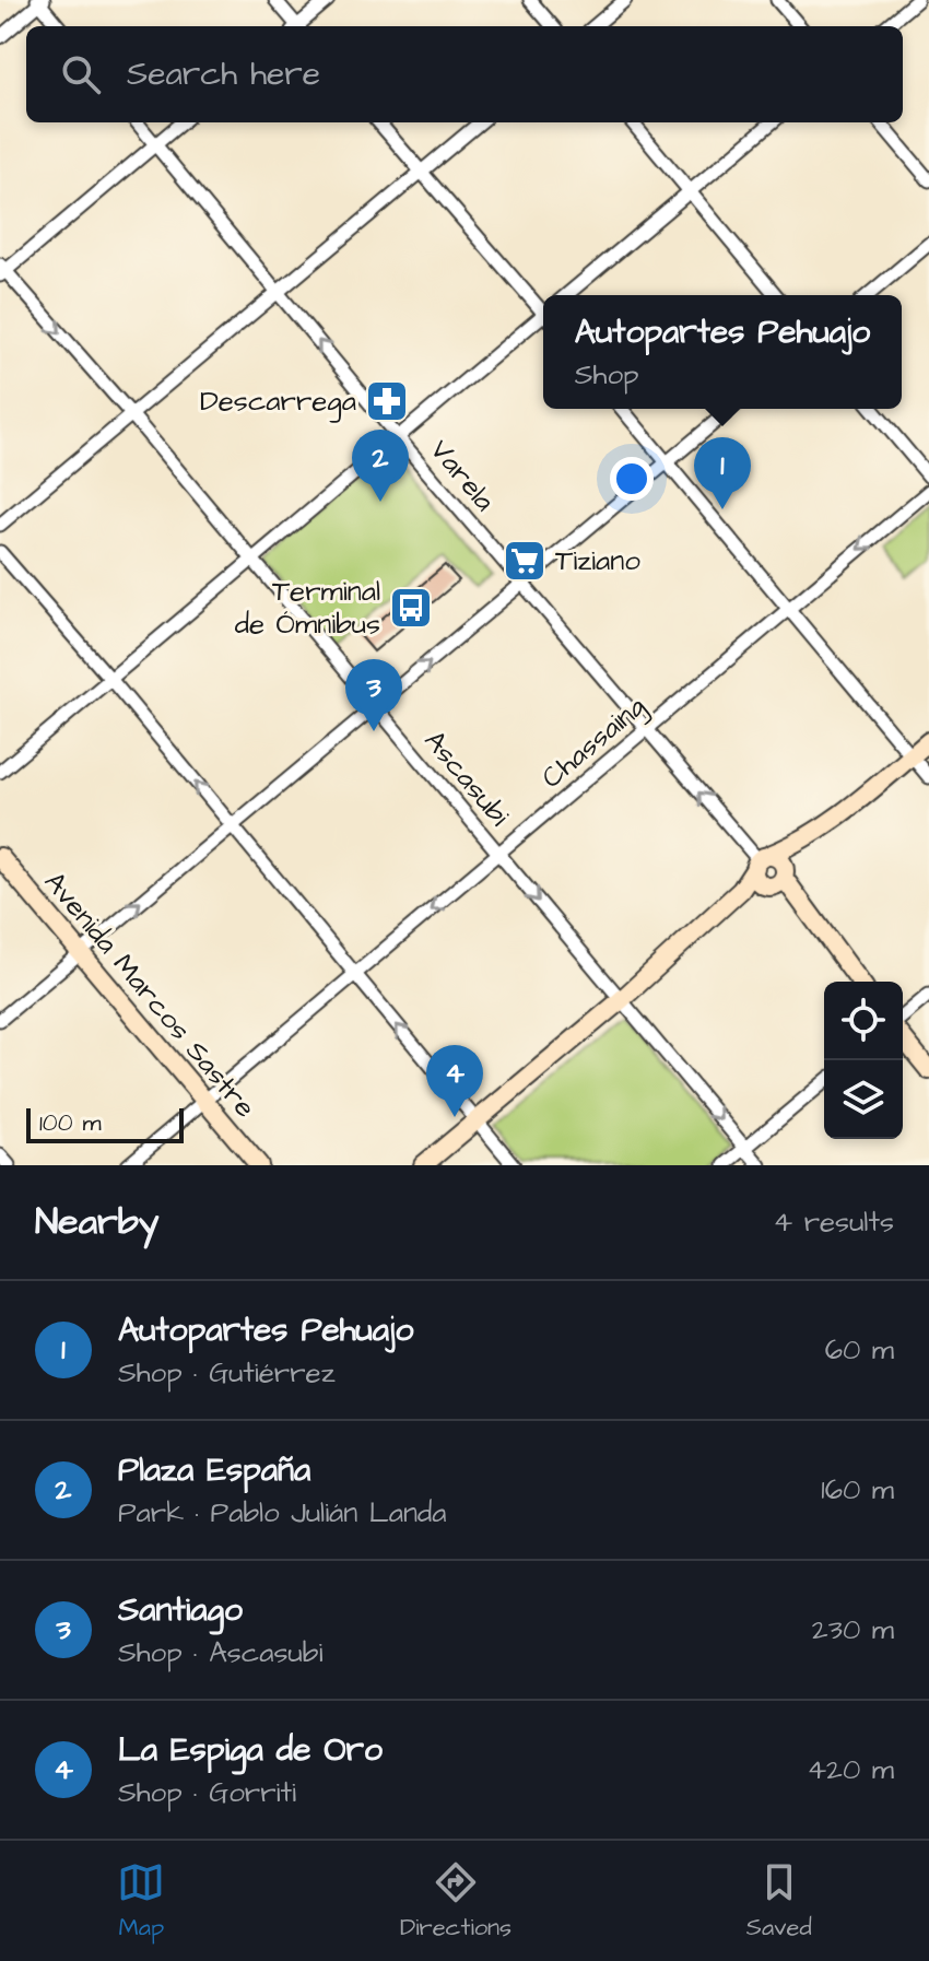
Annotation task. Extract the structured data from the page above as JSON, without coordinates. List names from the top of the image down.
{
  "streets": {
    "main road": ["Avenida Marcos Sastre"],
    "street": ["Varela", "Chassaing", "Ascasubi"]
  },
  "crossings": [
    ["Varela", "Chassaing"],
    ["Chassaing", "Ascasubi"],
    ["Chassaing", "Avenida Marcos Sastre"]
  ],
  "one_way": ["Varela", "Chassaing", "Ascasubi"],
  "places": {
    "pharmacy": ["Descarrega"],
    "supermarket": ["Tiziano"],
    "bus stop": ["Terminal de Ómnibus"]
  },
  "scale_bar": "100 m",
  "page": {
    "search": "Search here",
    "popup": ["Autopartes Pehuajo", "Shop"],
    "pins": [
      "2",
      "1",
      "3",
      "4"
    ],
    "scale": "100 m",
    "heading": ["Nearby", "4 results"],
    "list": [
      {
        "mark": "1",
        "name": "Autopartes Pehuajo",
        "note": "Shop · Gutiérrez",
        "value": "60 m"
      },
      {
        "mark": "2",
        "name": "Plaza España",
        "note": "Park · Pablo Julián Landa",
        "value": "160 m"
      },
      {
        "mark": "3",
        "name": "Santiago",
        "note": "Shop · Ascasubi",
        "value": "230 m"
      },
      {
        "mark": "4",
        "name": "La Espiga de Oro",
        "note": "Shop · Gorriti",
        "value": "420 m"
      }
    ],
    "nav": ["Map", "Directions", "Saved"]
  }
}
